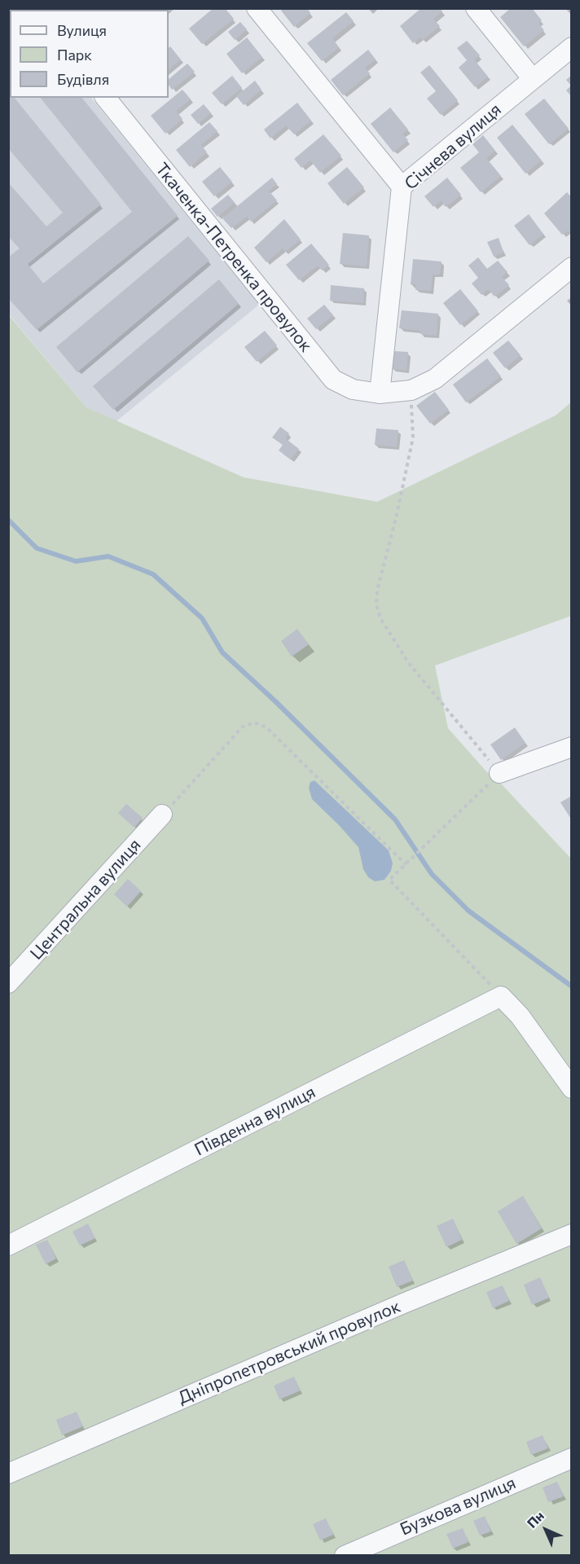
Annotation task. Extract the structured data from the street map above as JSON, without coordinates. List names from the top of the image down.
{
  "streets": {
    "street": [
      "Січнева вулиця",
      "Ткаченка-Петренка провулок",
      "Центральна вулиця",
      "Південна вулиця",
      "Дніпропетровський провулок",
      "Бузкова вулиця"
    ]
  },
  "crossings": [
    ["Січнева вулиця", "Ткаченка-Петренка провулок"]
  ],
  "legend": ["Вулиця", "Парк", "Будівля"],
  "north": "top left"
}
